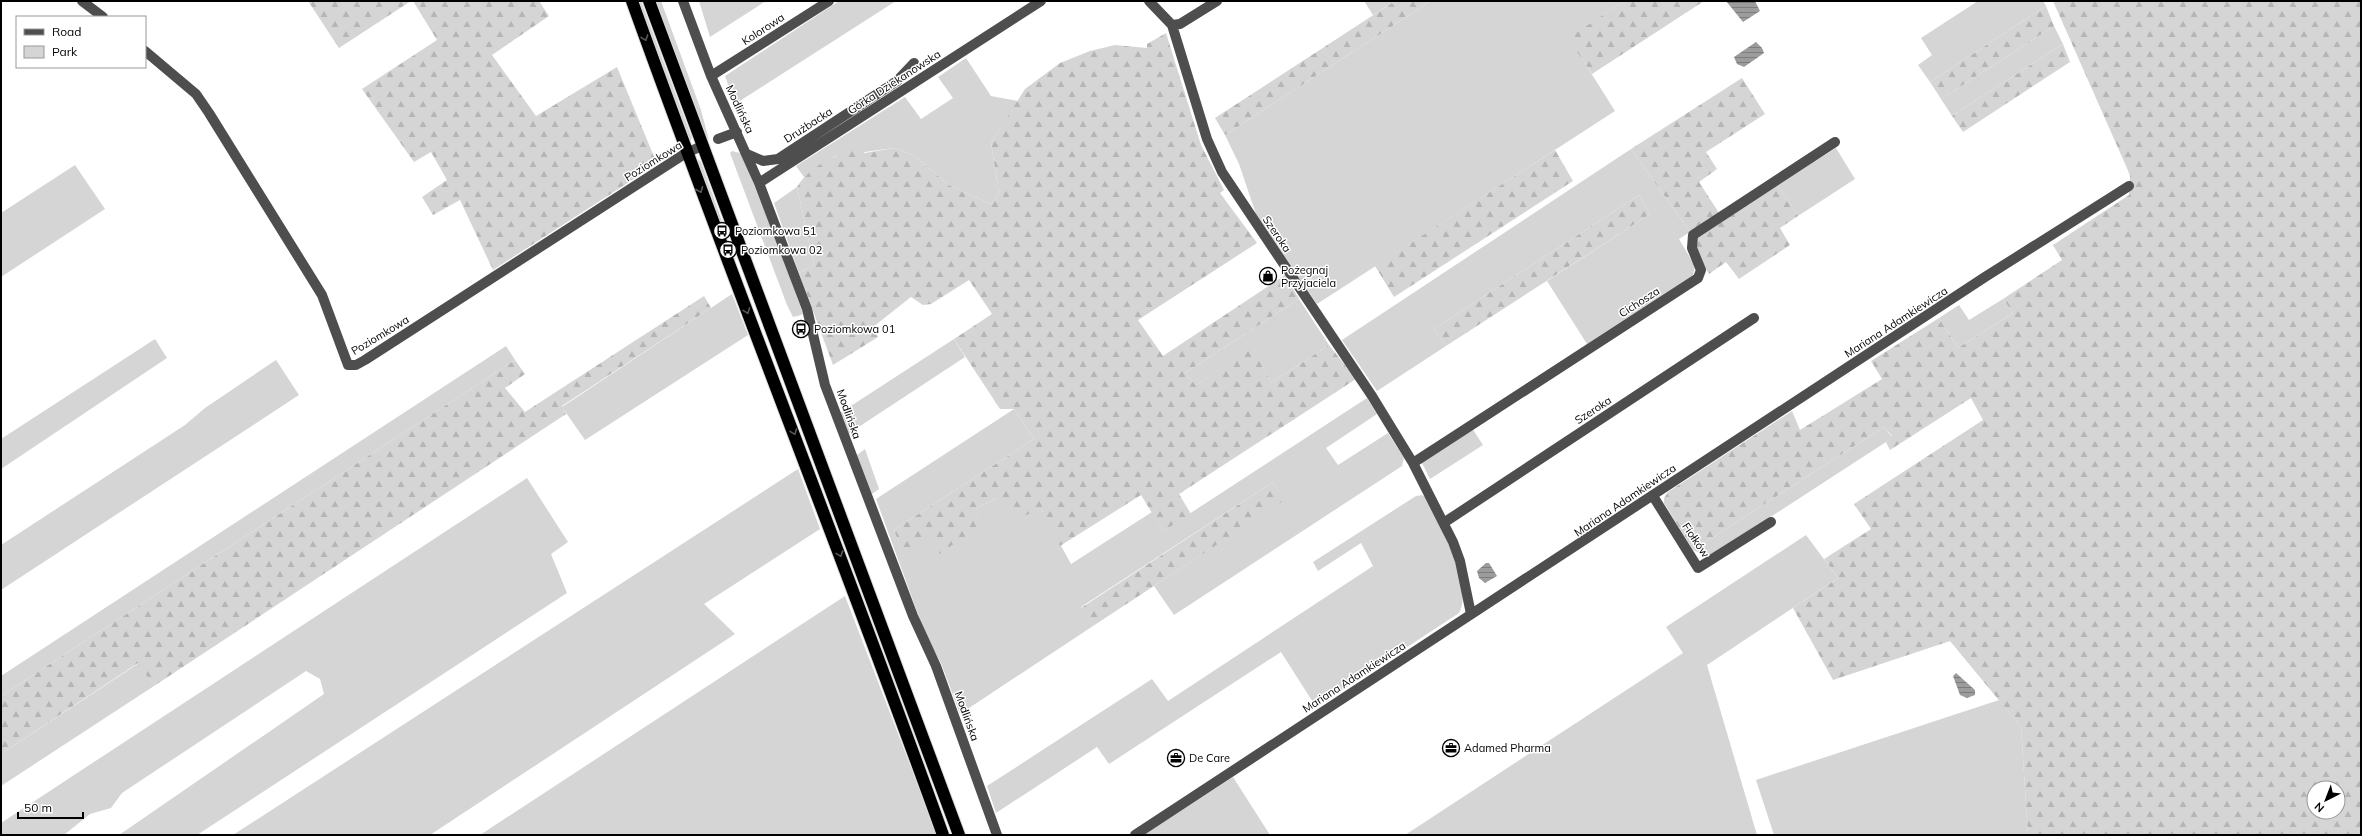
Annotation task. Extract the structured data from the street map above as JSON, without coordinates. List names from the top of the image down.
{
  "streets": {
    "street": [
      "Kolorowa",
      "Górka Dziekanowska",
      "Modlińska",
      "Drużbacka",
      "Poziomkowa",
      "Szeroka",
      "Cichosza",
      "Mariana Adamkiewicza",
      "Fiołków"
    ]
  },
  "crossings": [
    ["Kolorowa", "Modlińska"],
    ["Górka Dziekanowska", "Modlińska"],
    ["Modlińska", "Drużbacka"],
    ["Szeroka", "Cichosza"],
    ["Szeroka", "Mariana Adamkiewicza"],
    ["Mariana Adamkiewicza", "Fiołków"]
  ],
  "places": {
    "bus stop": ["Poziomkowa 51", "Poziomkowa 02", "Poziomkowa 01"],
    "shop": ["Pożegnaj Przyjaciela"],
    "office": ["Adamed Pharma", "De Care"]
  },
  "legend": ["Road", "Park"],
  "scale_bar": "50 m",
  "north": "bottom left"
}
